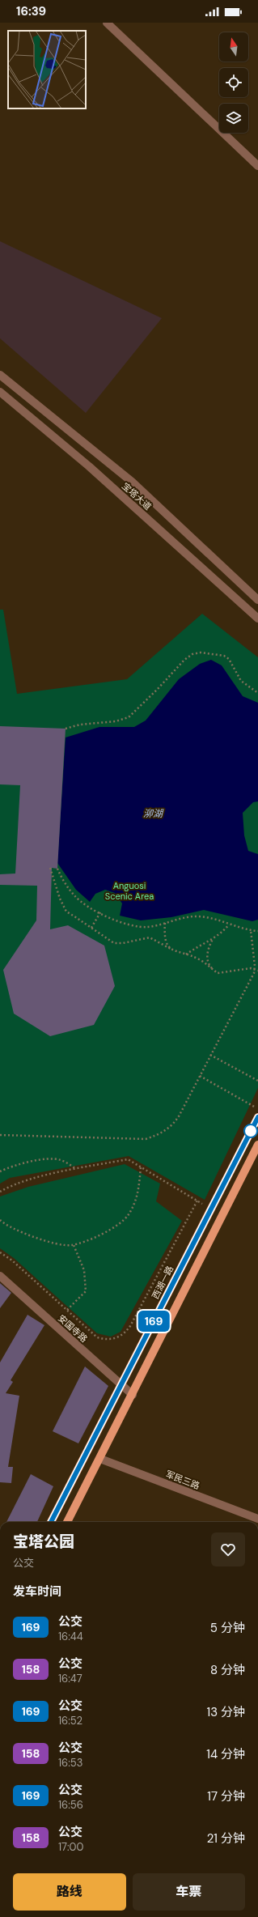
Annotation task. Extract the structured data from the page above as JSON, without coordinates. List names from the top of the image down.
{
  "streets": {
    "main road": ["西湖一路"],
    "street": ["宝塔大道", "安国寺路", "军民三路"]
  },
  "crossings": [
    ["西湖一路", "安国寺路"]
  ],
  "water": ["泖湖"],
  "parks": ["Anguosi Scenic Area"],
  "lines": ["bus line 169"],
  "north": "top",
  "page": {
    "status": "16:39",
    "on_map": "169",
    "heading": [
      ["宝塔公园", "公交"],
      "发车时间"
    ],
    "list": [
      {
        "mark": "169",
        "name": "公交",
        "note": "16:44",
        "value": "5 分钟"
      },
      {
        "mark": "158",
        "name": "公交",
        "note": "16:47",
        "value": "8 分钟"
      },
      {
        "mark": "169",
        "name": "公交",
        "note": "16:52",
        "value": "13 分钟"
      },
      {
        "mark": "158",
        "name": "公交",
        "note": "16:53",
        "value": "14 分钟"
      },
      {
        "mark": "169",
        "name": "公交",
        "note": "16:56",
        "value": "17 分钟"
      },
      {
        "mark": "158",
        "name": "公交",
        "note": "17:00",
        "value": "21 分钟"
      }
    ],
    "buttons": ["路线", "车票"]
  }
}
